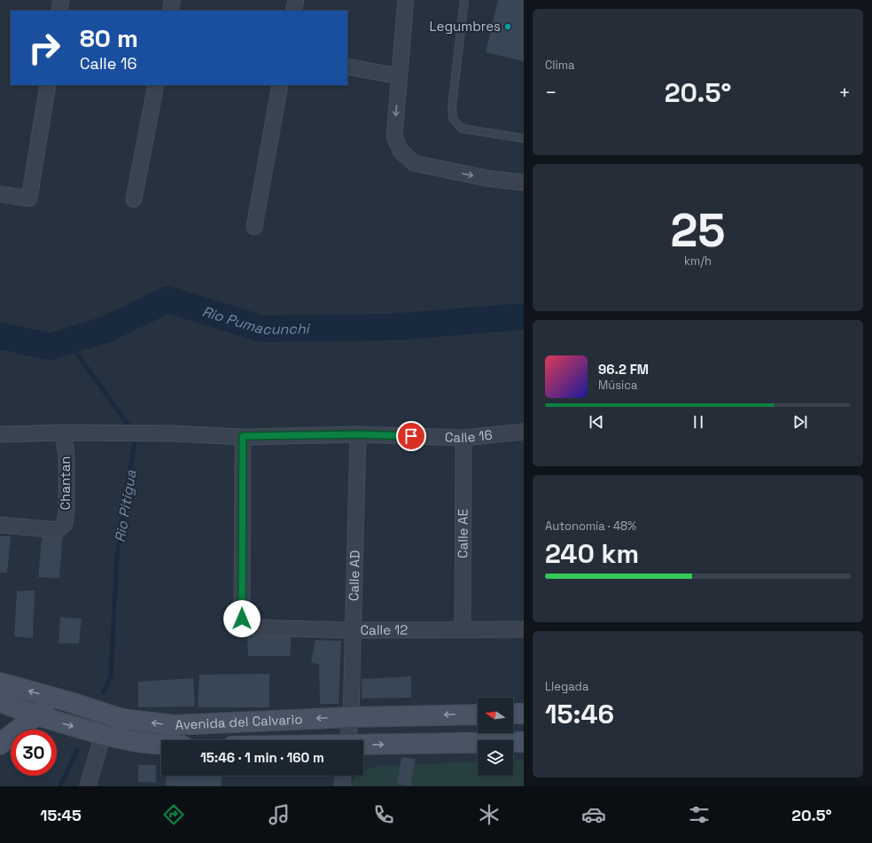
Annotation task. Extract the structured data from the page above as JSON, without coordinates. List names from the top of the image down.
{
  "streets": {
    "street": [
      "Calle 16",
      "Chantan",
      "Calle AE",
      "Calle AD",
      "Calle 12",
      "Avenida del Calvario"
    ]
  },
  "crossings": [
    ["Calle 16", "Chantan"],
    ["Calle 16", "Calle AE"],
    ["Calle 16", "Calle AD"],
    ["Calle 16", "Calle 12"],
    ["Calle AE", "Calle 12"],
    ["Calle AD", "Calle 12"],
    ["Calle AD", "Avenida del Calvario"]
  ],
  "water": ["Rio Pumacunchi", "Rio Pitigua"],
  "places": ["Legumbres"],
  "north": "left",
  "page": {
    "tile": [
      "Clima",
      ["25", "km/h"],
      ["Autonomía · 48%", "240 km"],
      ["Llegada", "15:46"]
    ],
    "turn": ["80 m", "Calle 16"],
    "heat": ["−", "20.5°", "+"],
    "song": ["96.2 FM", "Música"],
    "limit": "30",
    "trip": "15:46 · 1 min · 160 m",
    "tabs": ["15:45", "20.5°"]
  }
}
